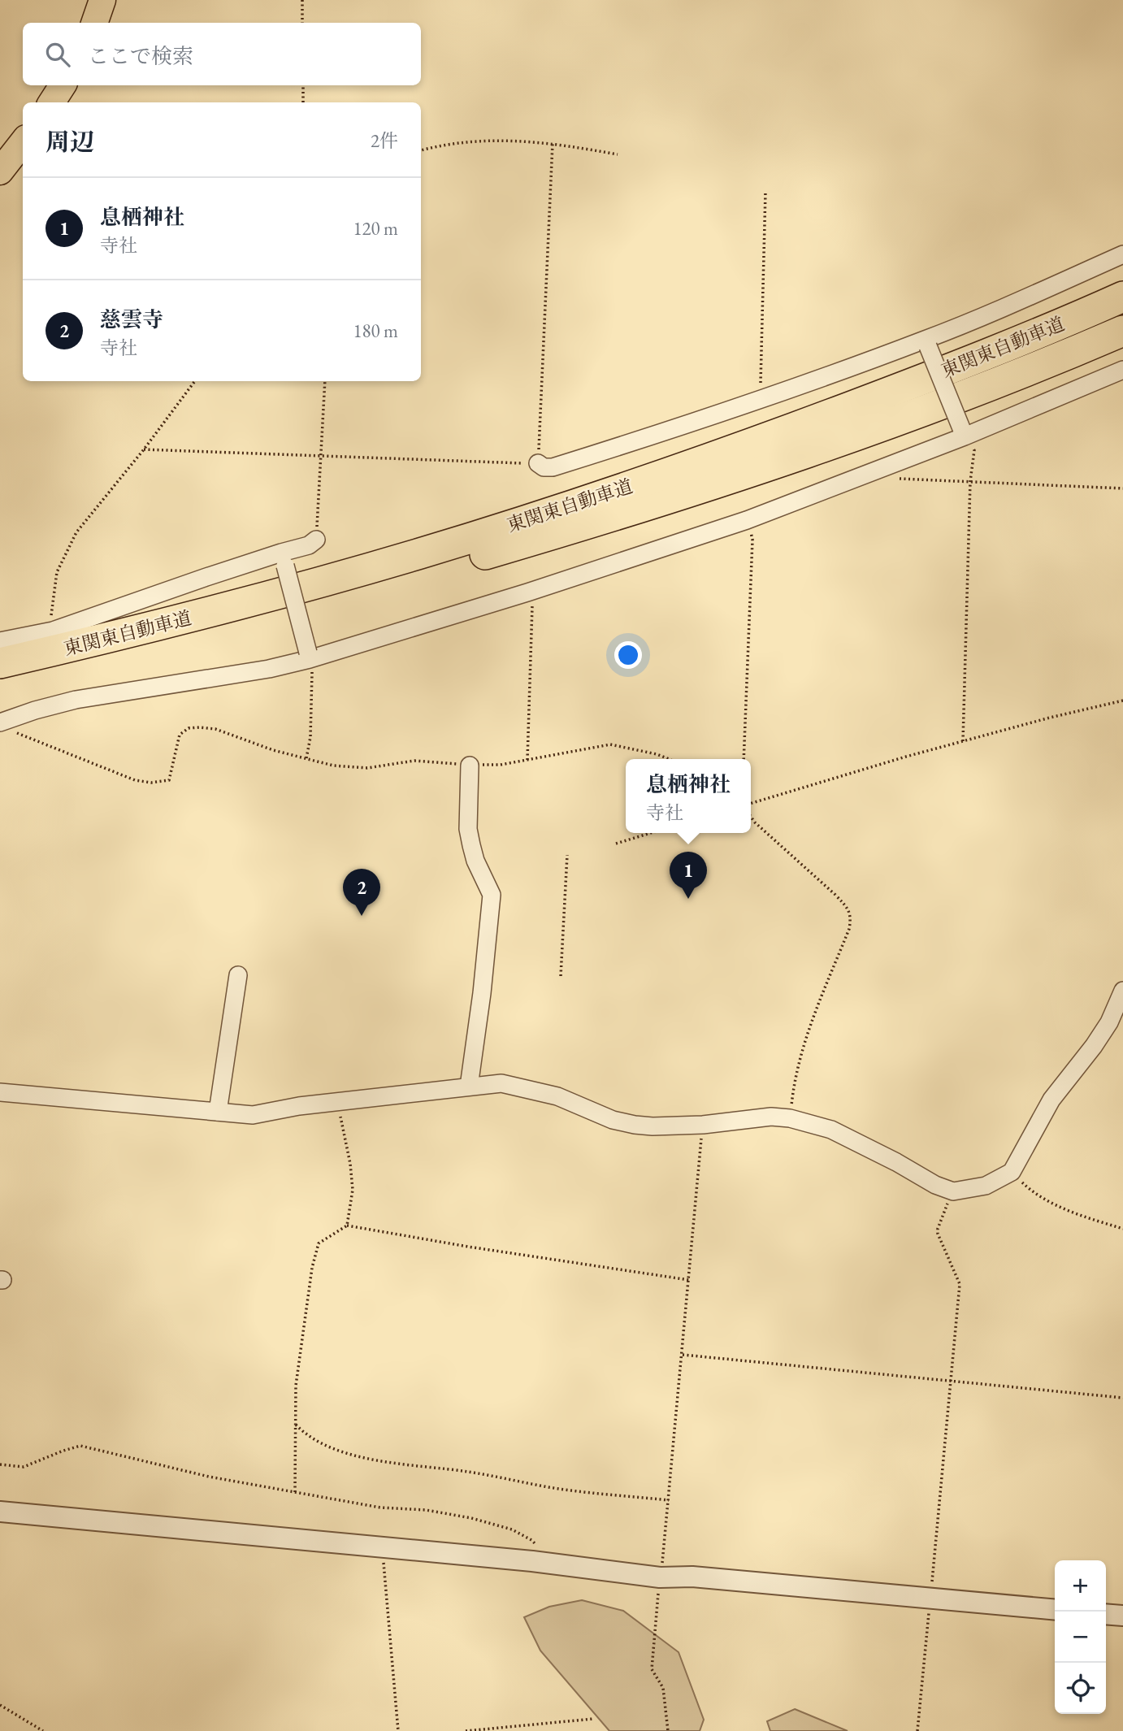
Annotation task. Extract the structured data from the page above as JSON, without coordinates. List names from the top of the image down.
{
  "streets": {
    "highway": ["東関東自動車道"]
  },
  "page": {
    "search": "ここで検索",
    "heading": ["周辺", "2件"],
    "list": [
      {
        "mark": "1",
        "name": "息栖神社",
        "note": "寺社",
        "value": "120 m"
      },
      {
        "mark": "2",
        "name": "慈雲寺",
        "note": "寺社",
        "value": "180 m"
      }
    ],
    "popup": ["息栖神社", "寺社"],
    "pins": ["1", "2"],
    "map_buttons": ["+", "−"]
  }
}
